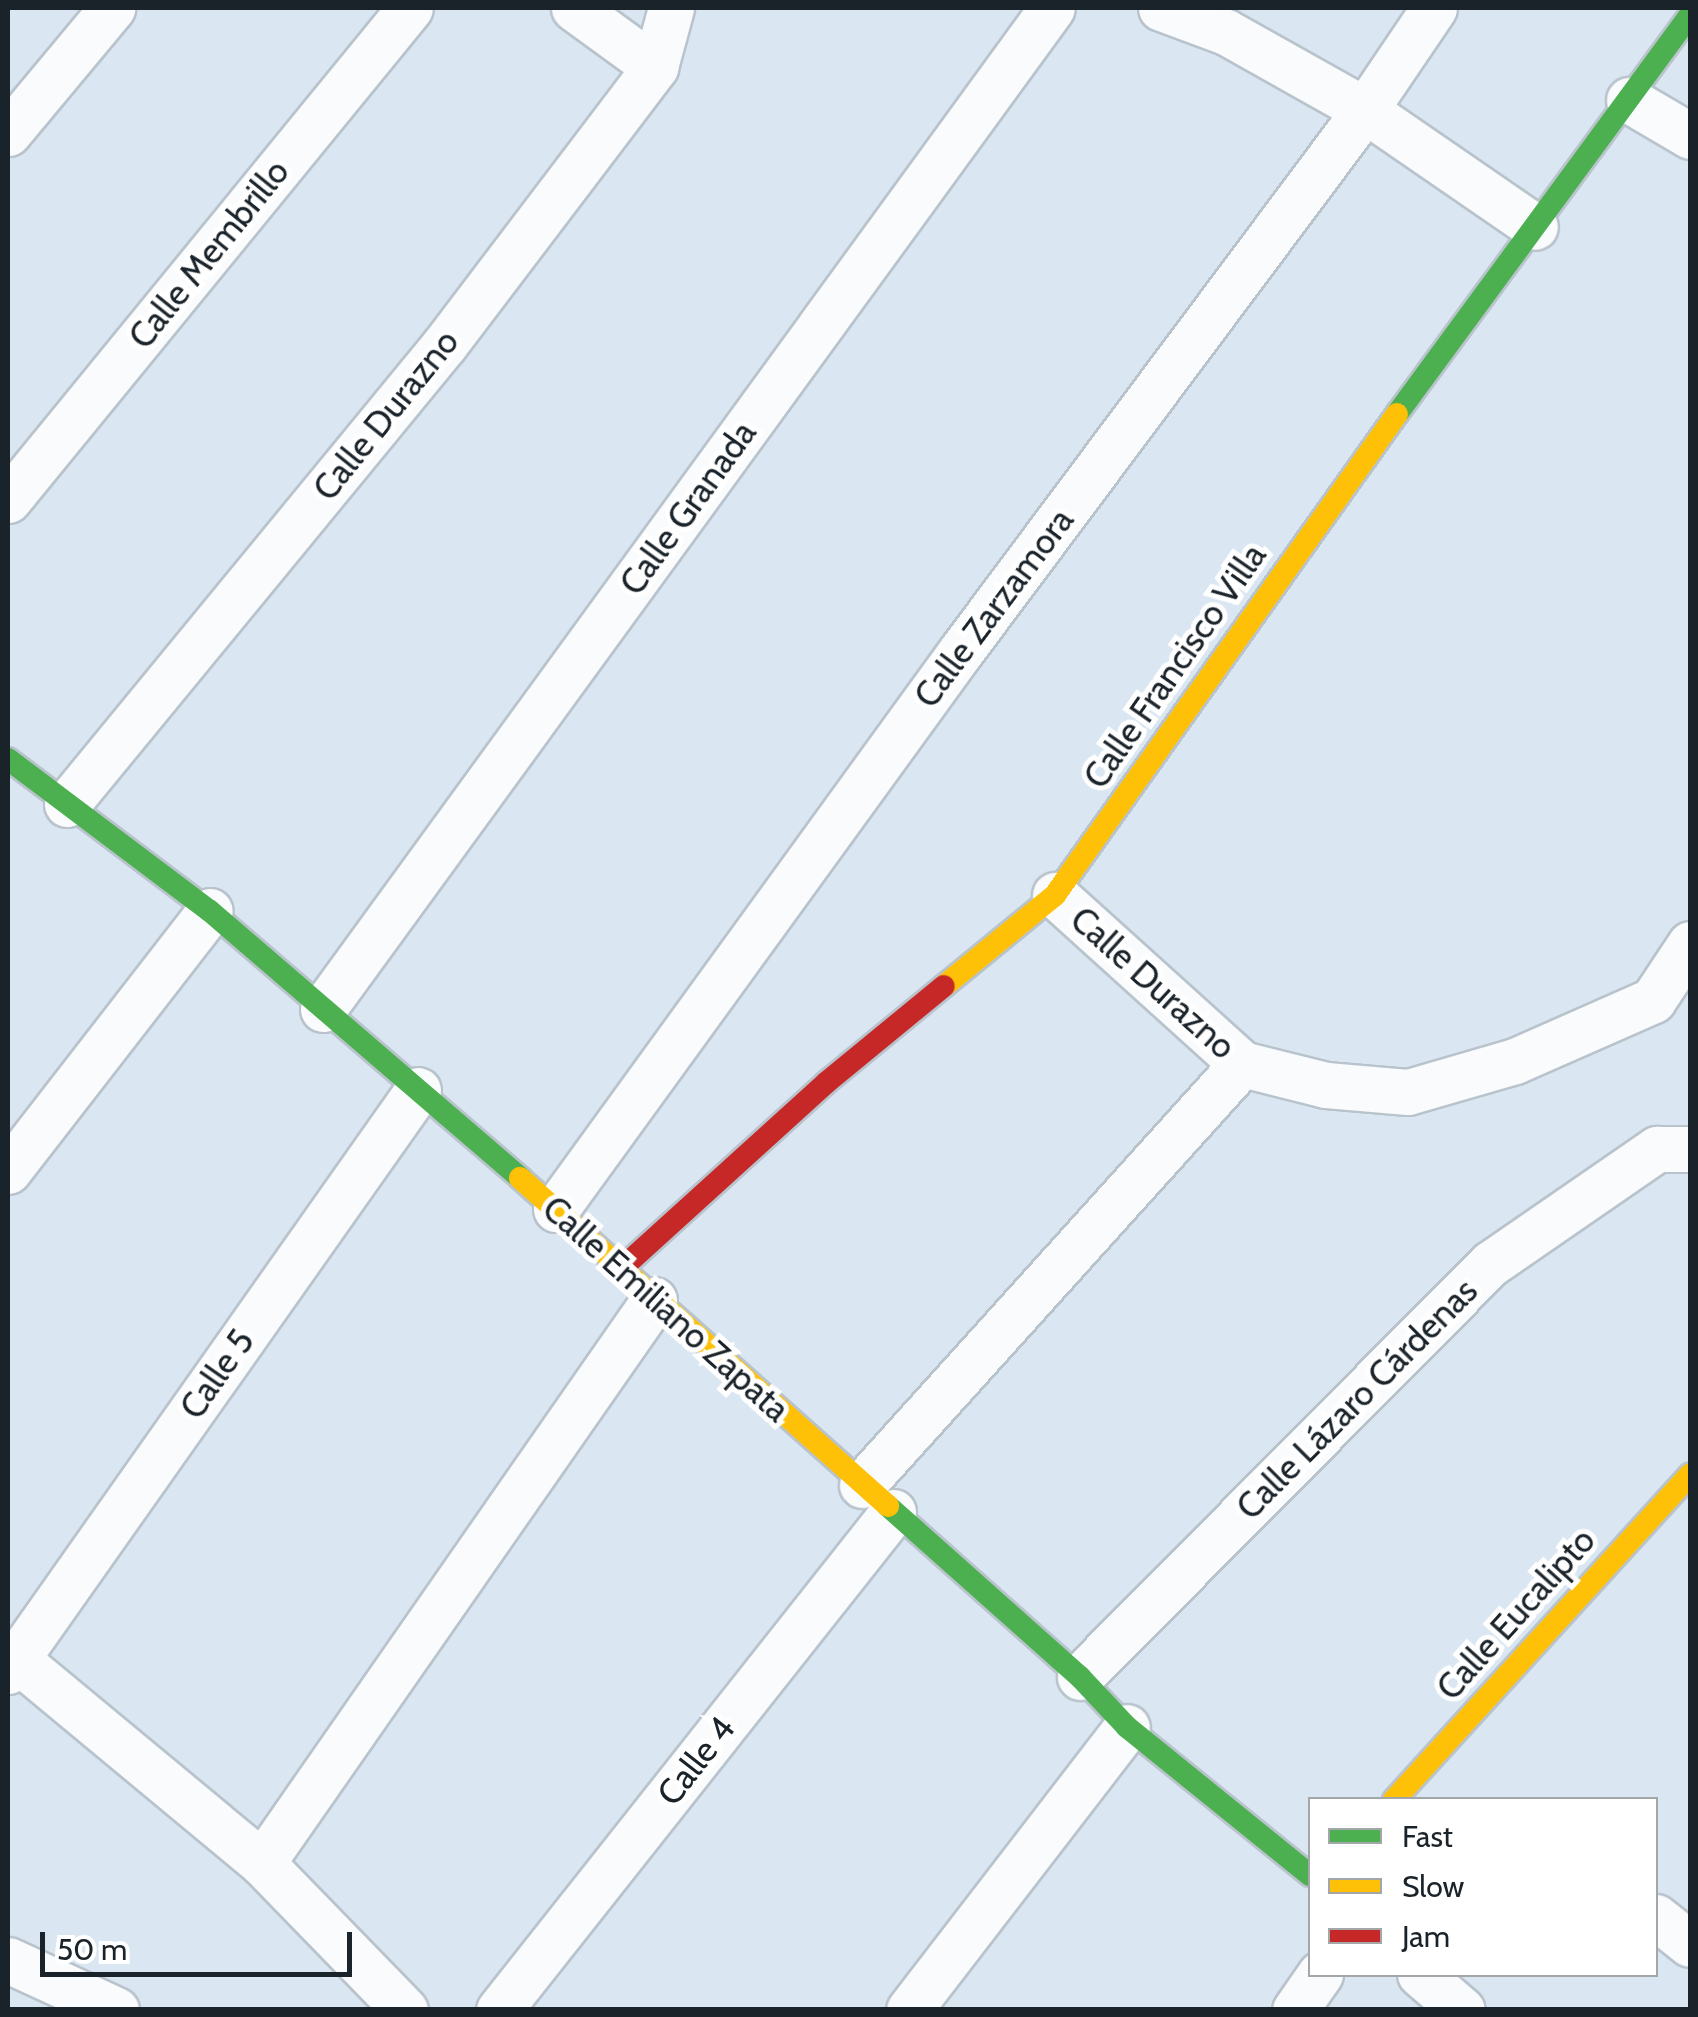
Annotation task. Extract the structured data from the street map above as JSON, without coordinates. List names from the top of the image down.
{
  "streets": {
    "main road": ["Calle Francisco Villa", "Calle Emiliano Zapata", "Calle Eucalipto"],
    "street": [
      "Calle Membrillo",
      "Calle Durazno",
      "Calle Granada",
      "Calle Zarzamora",
      "Calle 5",
      "Calle Lázaro Cárdenas",
      "Calle 4"
    ]
  },
  "crossings": [
    ["Calle Durazno", "Calle Francisco Villa"],
    ["Calle Durazno", "Calle Emiliano Zapata"],
    ["Calle Durazno", "Calle 4"],
    ["Calle Granada", "Calle Emiliano Zapata"],
    ["Calle Zarzamora", "Calle Emiliano Zapata"],
    ["Calle Francisco Villa", "Calle Emiliano Zapata"],
    ["Calle Emiliano Zapata", "Calle 5"],
    ["Calle Emiliano Zapata", "Calle Lázaro Cárdenas"],
    ["Calle Emiliano Zapata", "Calle 4"]
  ],
  "legend": ["Fast", "Slow", "Jam"],
  "scale_bar": "50 m"
}
